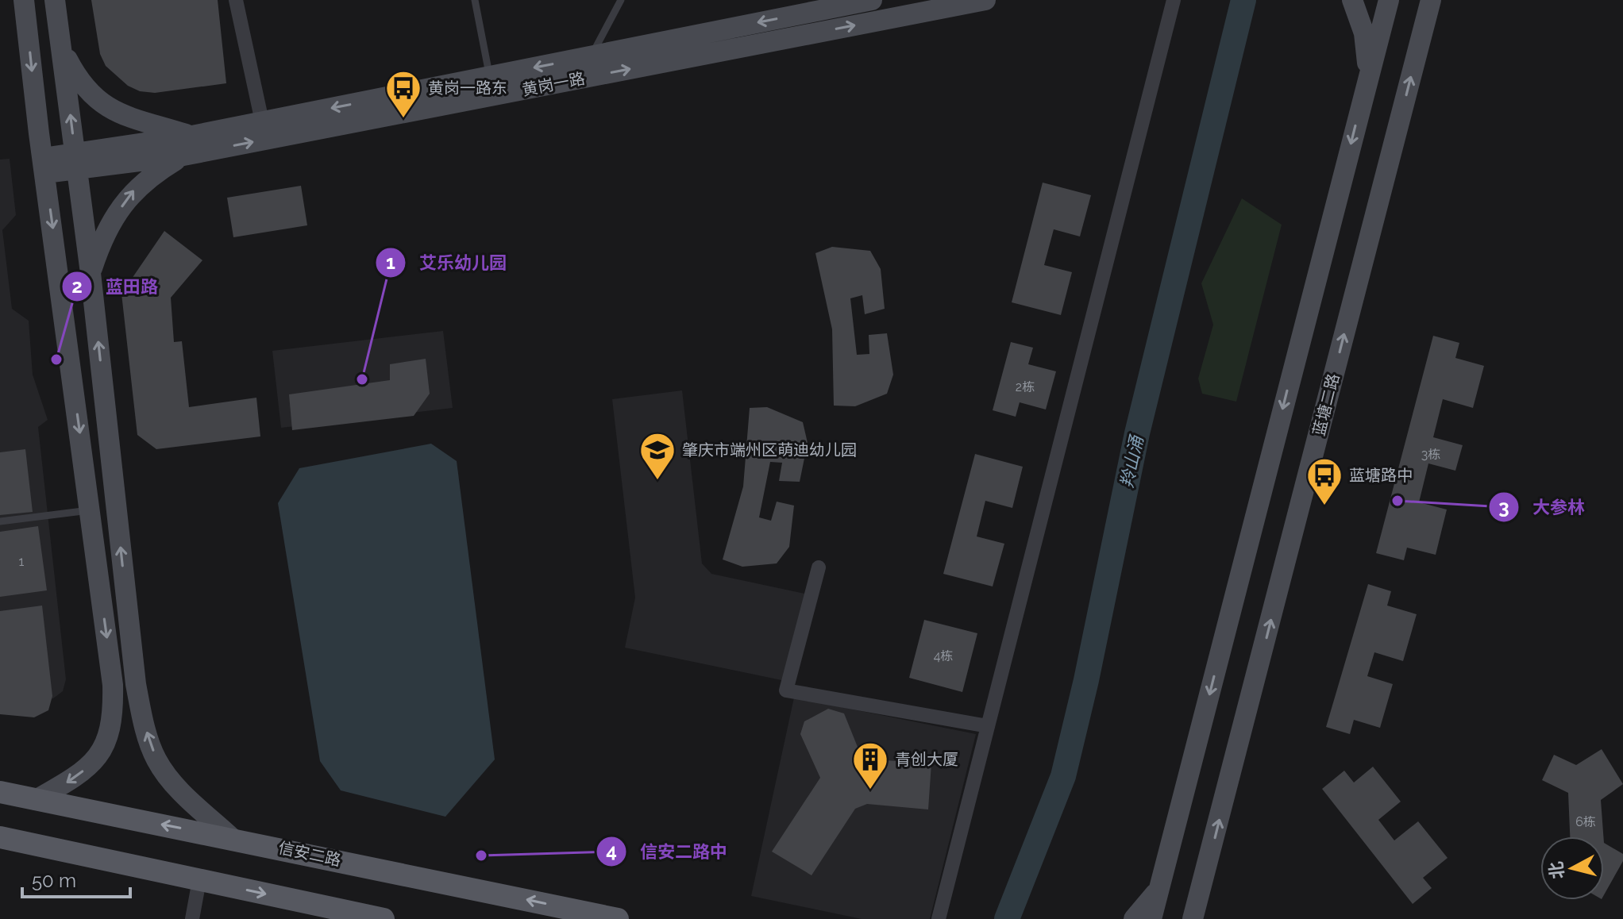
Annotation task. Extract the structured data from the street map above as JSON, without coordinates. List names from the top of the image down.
{
  "streets": {
    "main road": ["黄岗一路", "蓝塘二路", "信安二路"]
  },
  "water": ["羚山涌"],
  "places": {
    "bus stop": ["黄岗一路东", "蓝塘路中"],
    "other": [
      "蓝田路",
      "艾乐幼儿园",
      "大参林",
      "信安二路中"
    ],
    "school or university": ["肇庆市端州区萌迪幼儿园"],
    "building": ["青创大厦"]
  },
  "house_numbers": [
    "2栋",
    "3栋",
    "1",
    "4栋",
    "6栋"
  ],
  "scale_bar": "50 m",
  "north": "left"
}
